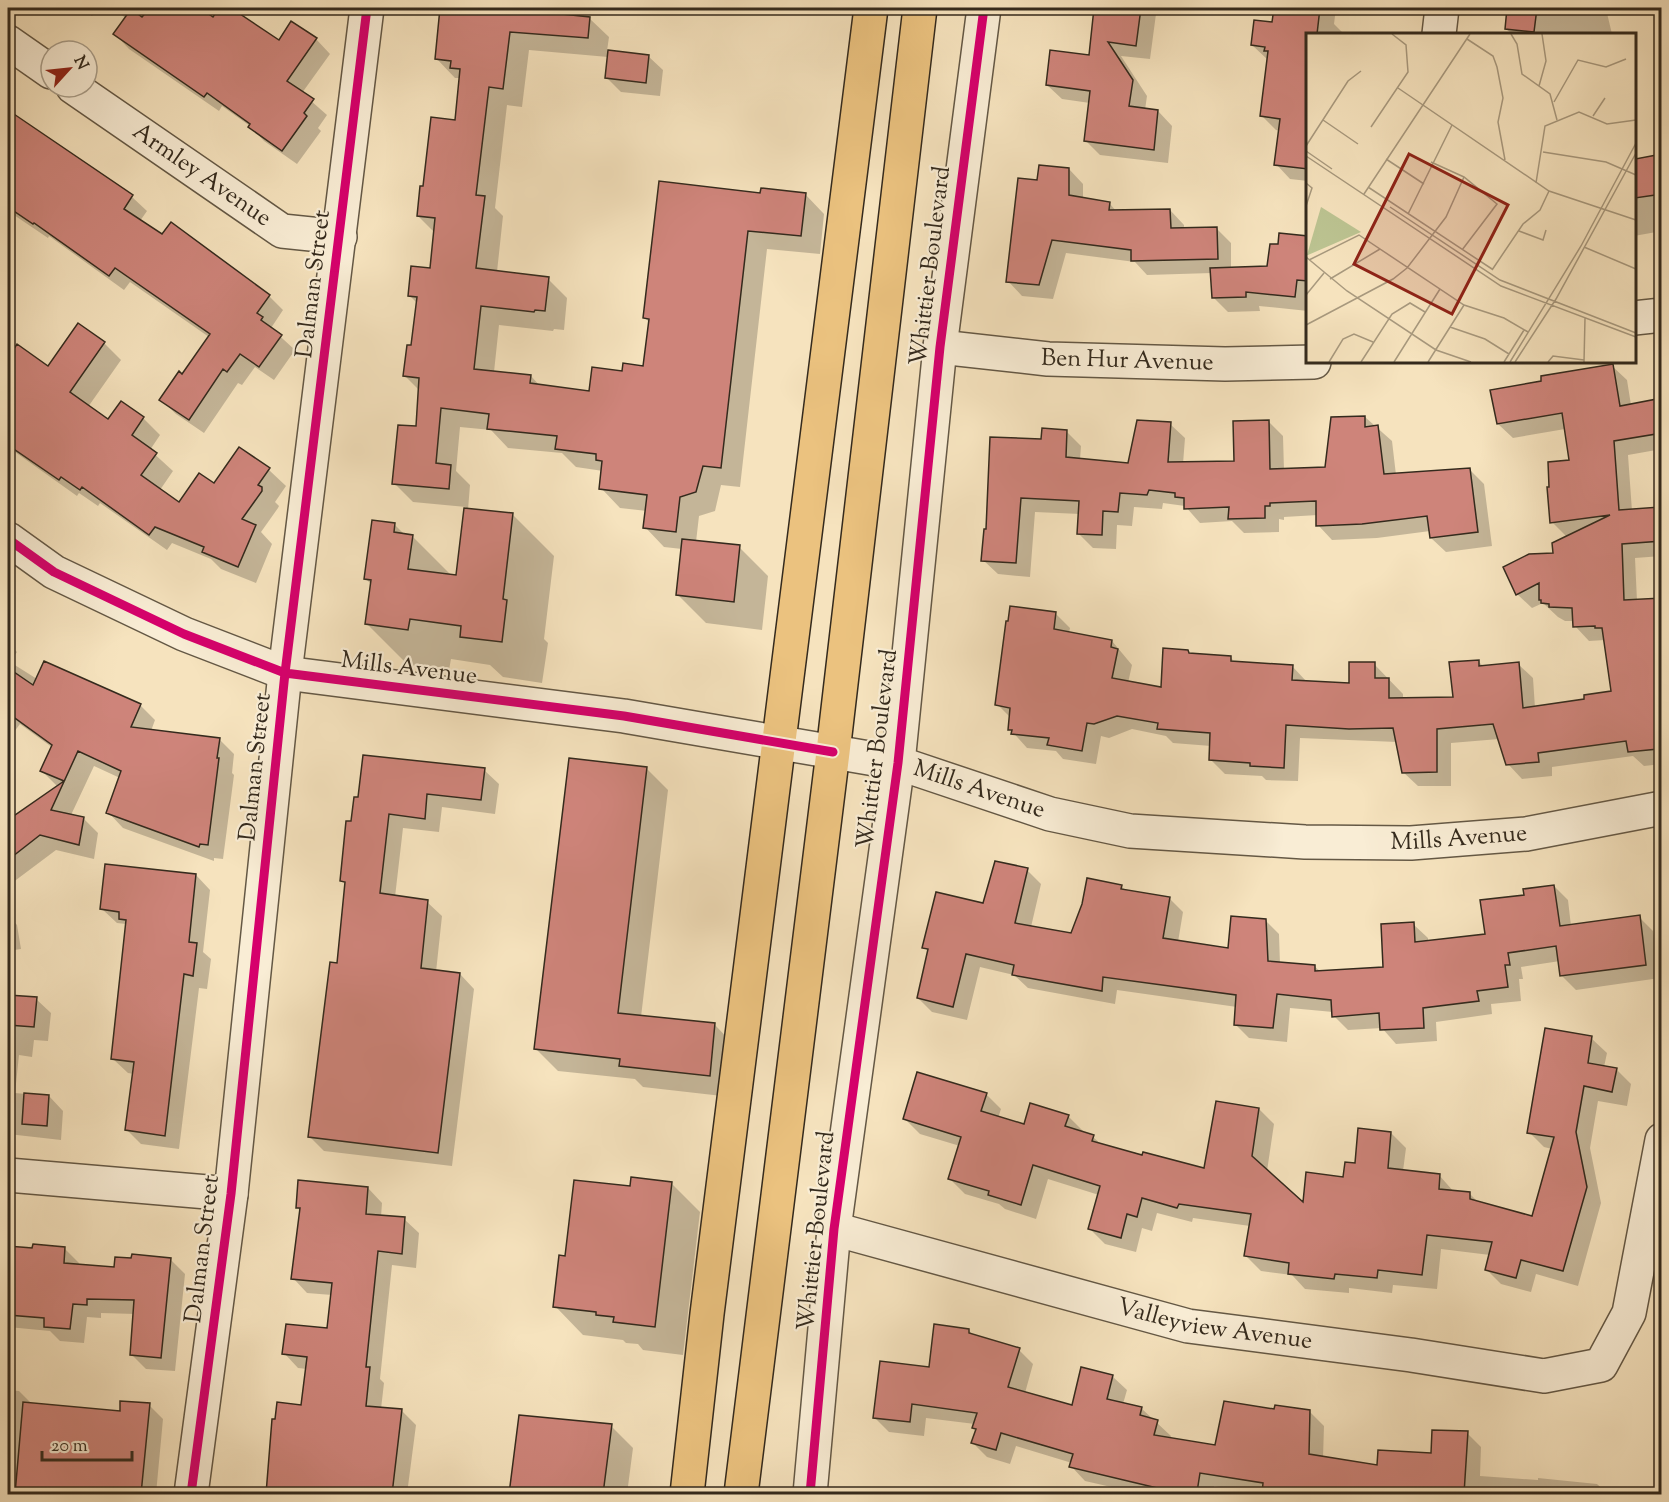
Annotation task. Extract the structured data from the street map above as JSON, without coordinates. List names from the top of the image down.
{
  "streets": {
    "main road": ["Whittier Boulevard"],
    "street": [
      "Armley Avenue",
      "Dalman Street",
      "Ben Hur Avenue",
      "Mills Avenue",
      "Valleyview Avenue"
    ]
  },
  "crossings": [
    ["Armley Avenue", "Dalman Street"],
    ["Whittier Boulevard", "Ben Hur Avenue"],
    ["Whittier Boulevard", "Mills Avenue"],
    ["Whittier Boulevard", "Valleyview Avenue"],
    ["Dalman Street", "Mills Avenue"]
  ],
  "scale_bar": "20 m",
  "north": "top right"
}
